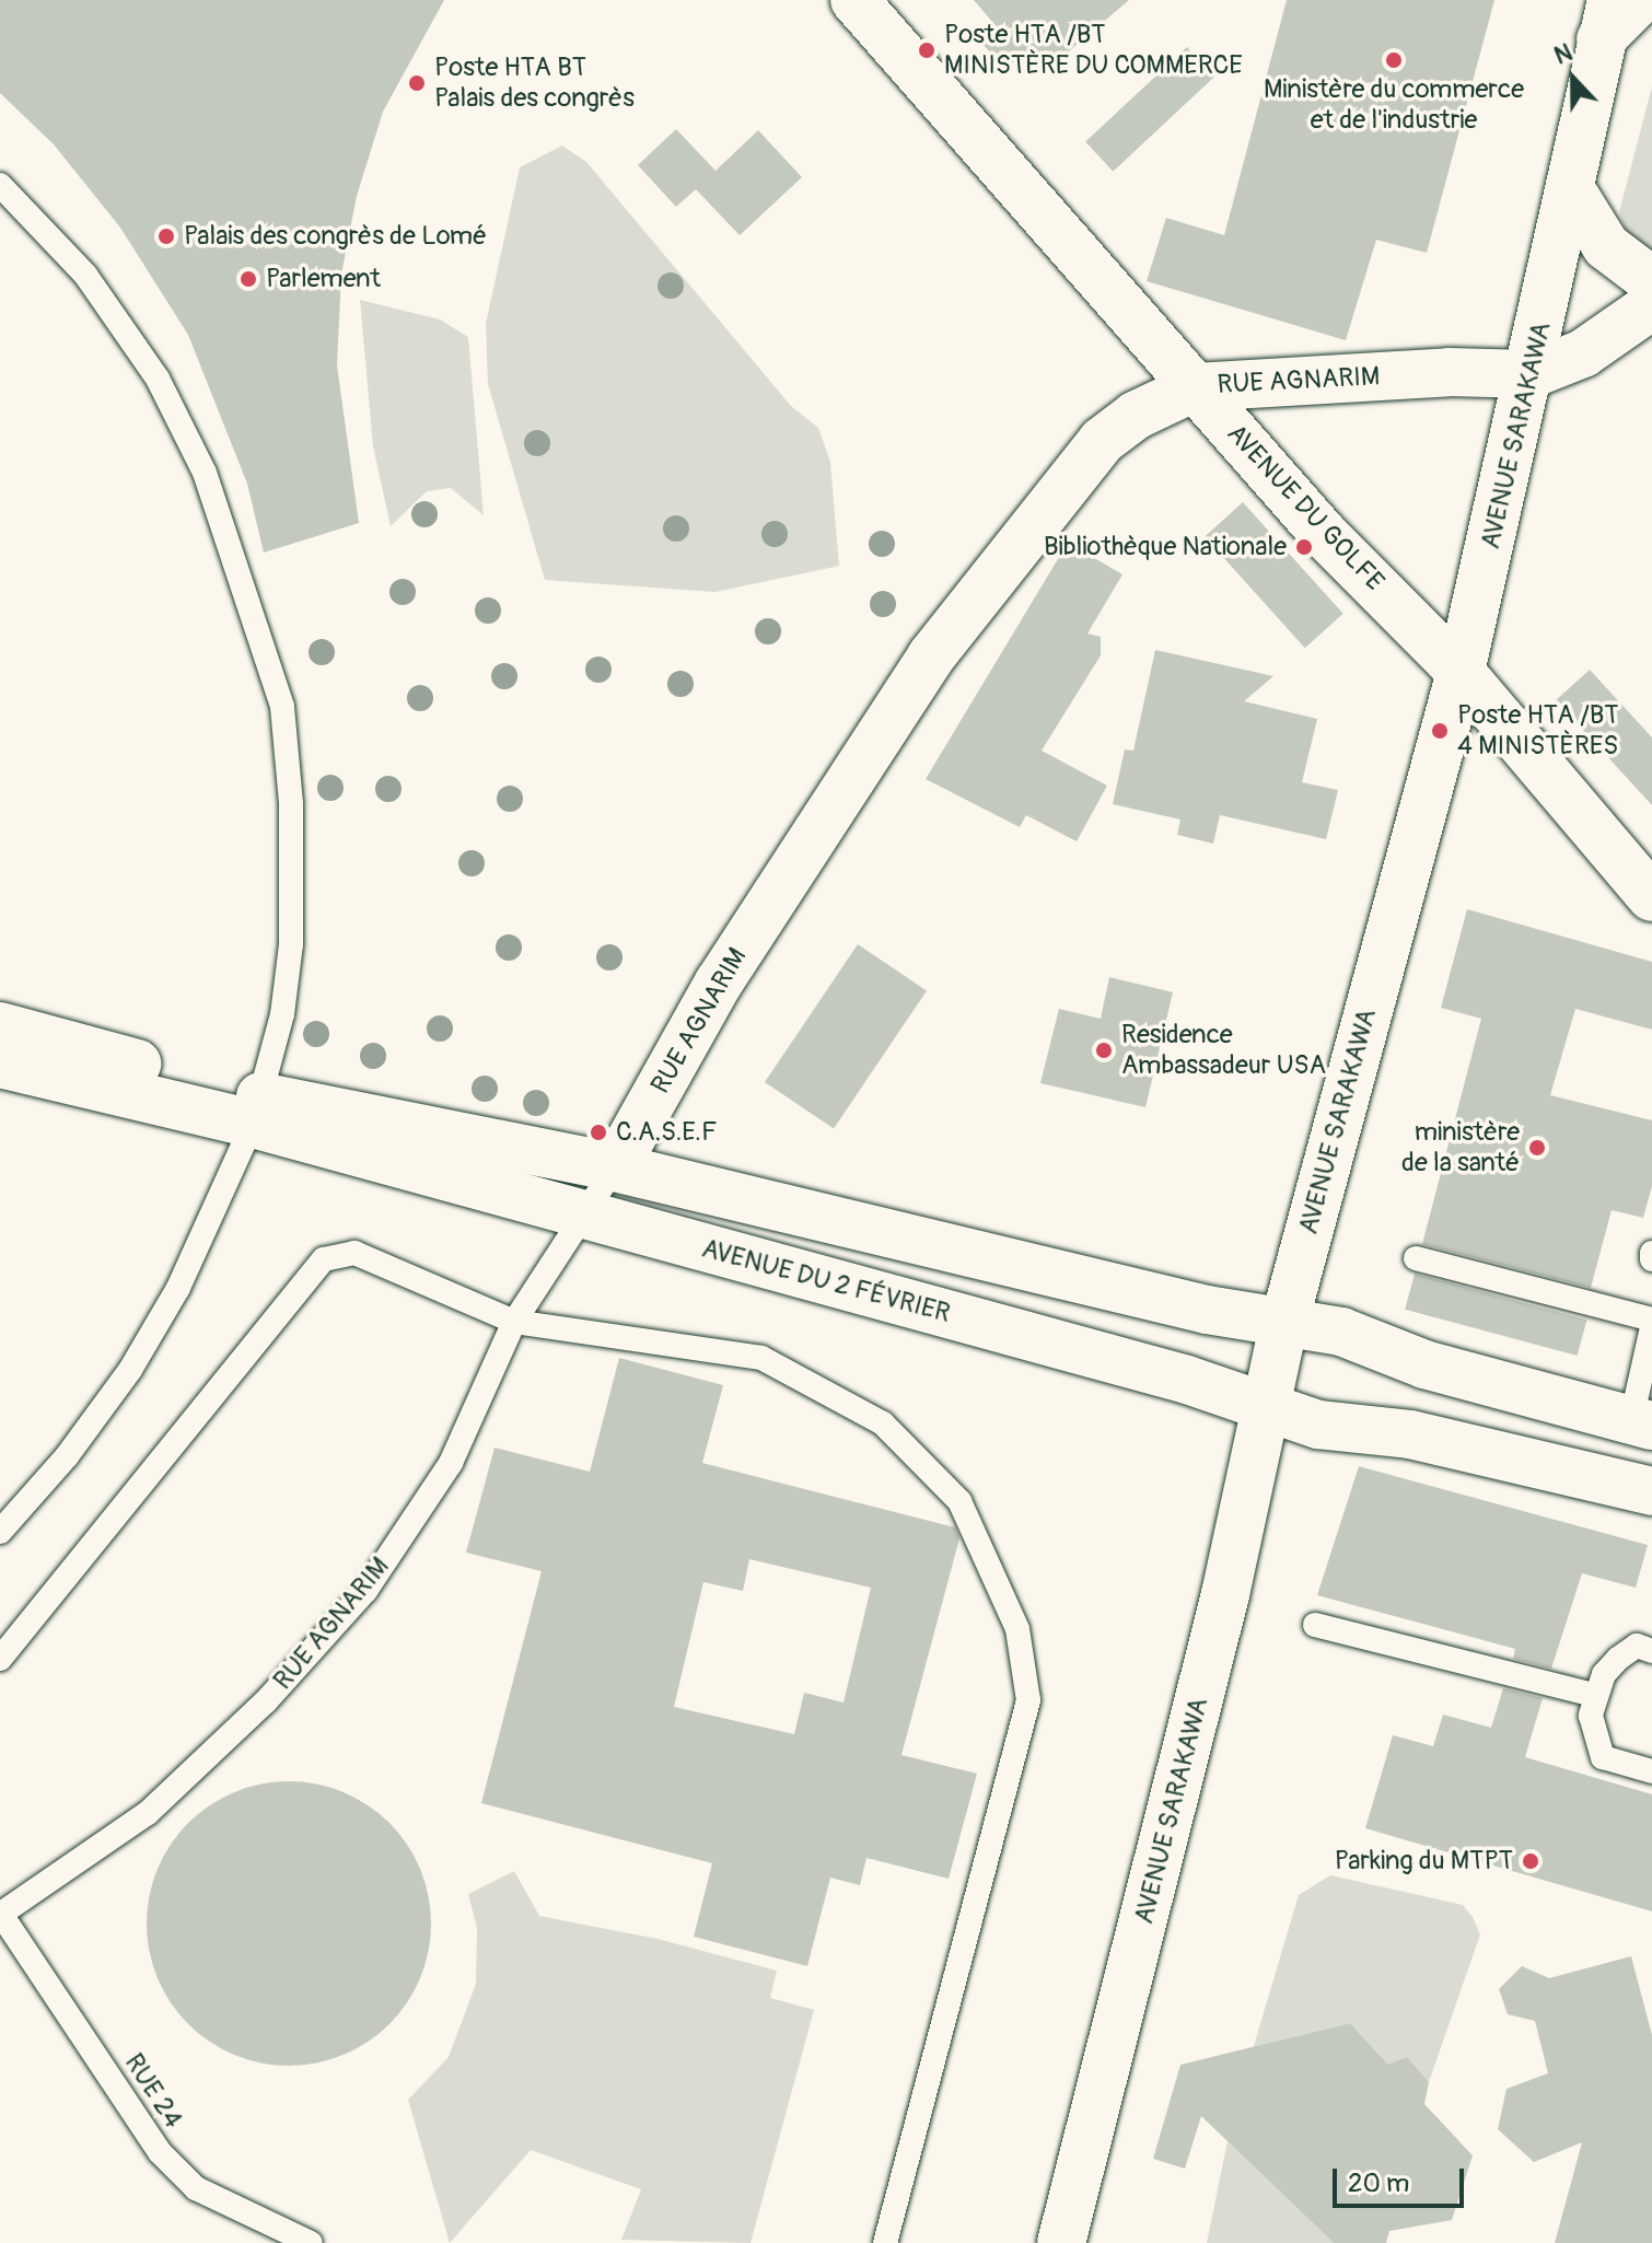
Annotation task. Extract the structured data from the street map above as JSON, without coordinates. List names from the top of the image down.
{
  "streets": {
    "street": [
      "RUE AGNARIM",
      "AVENUE SARAKAWA",
      "AVENUE DU GOLFE",
      "AVENUE DU 2 FÉVRIER"
    ],
    "lane": ["RUE 24"]
  },
  "crossings": [
    ["RUE AGNARIM", "AVENUE SARAKAWA"],
    ["RUE AGNARIM", "AVENUE DU GOLFE"],
    ["RUE AGNARIM", "AVENUE DU 2 FÉVRIER"],
    ["RUE AGNARIM", "RUE 24"],
    ["AVENUE SARAKAWA", "AVENUE DU GOLFE"],
    ["AVENUE SARAKAWA", "AVENUE DU 2 FÉVRIER"]
  ],
  "places": [
    "Poste HTA /BT MINISTÈRE DU COMMERCE",
    "Ministère du commerce et de l'industrie",
    "Poste HTA BT Palais des congrès",
    "Palais des congrès de Lomé",
    "Parlement",
    "Bibliothèque Nationale",
    "Poste HTA /BT 4 MINISTÈRES",
    "Residence Ambassadeur USA",
    "C.A.S.E.F",
    "ministère de la santé",
    "Parking du MTPT"
  ],
  "scale_bar": "20 m",
  "north": "top"
}
